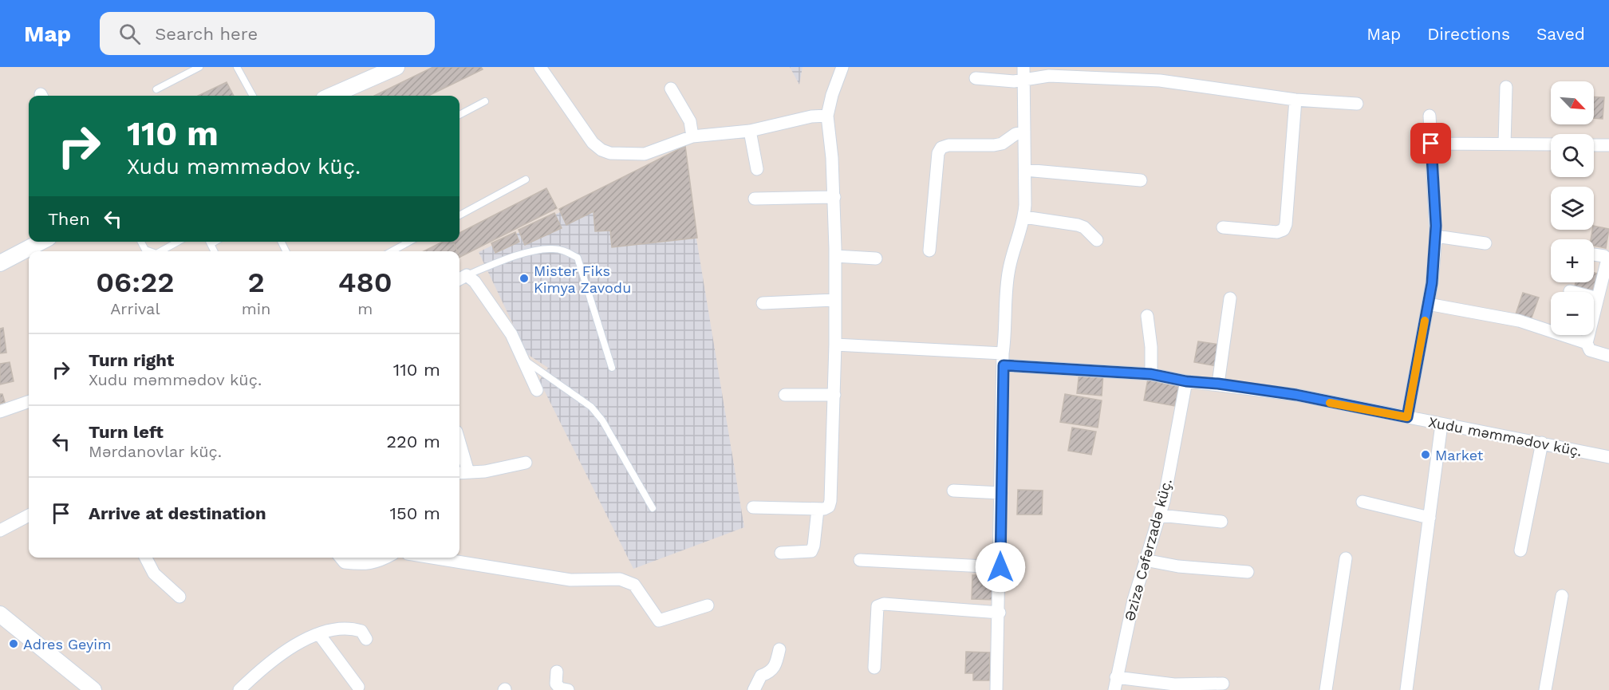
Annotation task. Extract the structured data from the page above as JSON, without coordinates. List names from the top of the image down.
{
  "streets": {
    "street": ["Xudu məmmədov küç.", "Əzizə Cəfərzadə küç."]
  },
  "crossings": [
    ["Xudu məmmədov küç.", "Əzizə Cəfərzadə küç."]
  ],
  "places": ["Mister Fiks Kimya Zavodu", "Market", "Adres Geyim"],
  "north": "bottom right",
  "page": {
    "header": "Map",
    "search": "Search here",
    "nav": ["Map", "Directions", "Saved"],
    "map_buttons": ["+", "−"],
    "turn": ["110 m", "Xudu məmmədov küç."],
    "then": "Then",
    "eta": [
      "06:22",
      "Arrival",
      "2",
      "min",
      "480",
      "m"
    ],
    "list": [
      {
        "name": "Turn right",
        "note": "Xudu məmmədov küç.",
        "value": "110 m"
      },
      {
        "name": "Turn left",
        "note": "Mərdanovlar küç.",
        "value": "220 m"
      },
      {
        "name": "Arrive at destination",
        "value": "150 m"
      }
    ]
  }
}
